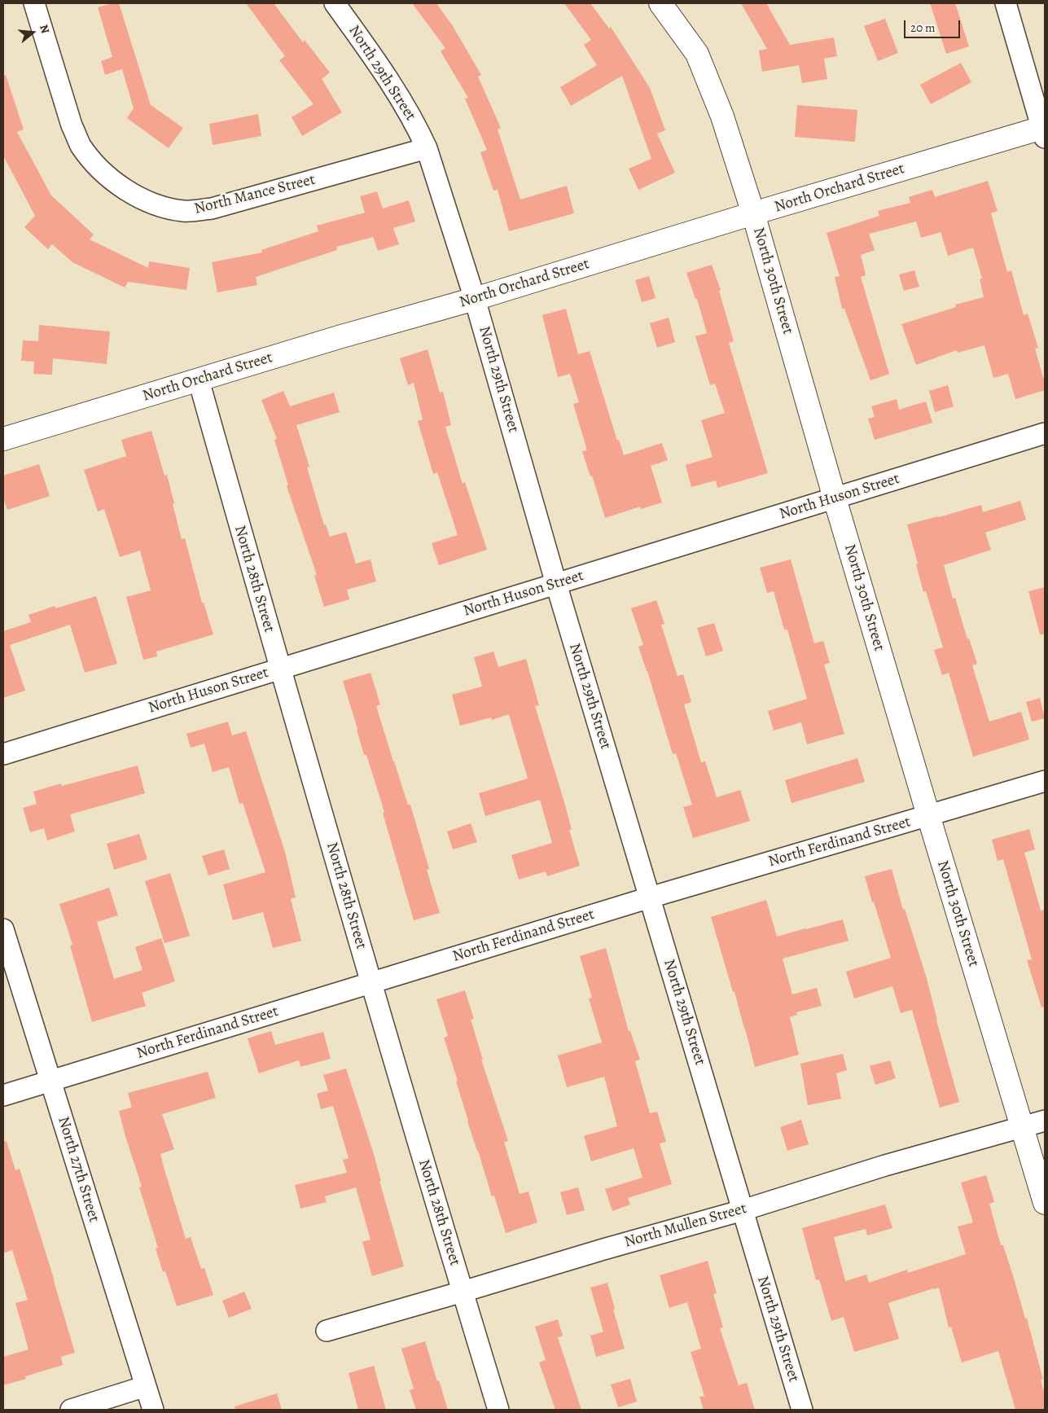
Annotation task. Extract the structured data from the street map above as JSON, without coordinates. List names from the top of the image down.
{
  "streets": {
    "main road": ["North Orchard Street", "North 30th Street"],
    "street": [
      "North 29th Street",
      "North Mance Street",
      "North Huson Street",
      "North 28th Street",
      "North Ferdinand Street",
      "North 27th Street",
      "North Mullen Street"
    ]
  },
  "crossings": [
    ["North 29th Street", "North Orchard Street"],
    ["North 29th Street", "North Mance Street"],
    ["North 29th Street", "North Huson Street"],
    ["North 29th Street", "North Ferdinand Street"],
    ["North 29th Street", "North Mullen Street"],
    ["North Orchard Street", "North 30th Street"],
    ["North Orchard Street", "North 28th Street"],
    ["North 30th Street", "North Huson Street"],
    ["North 30th Street", "North Ferdinand Street"],
    ["North 30th Street", "North Mullen Street"],
    ["North Huson Street", "North 28th Street"],
    ["North 28th Street", "North Ferdinand Street"],
    ["North 28th Street", "North Mullen Street"],
    ["North Ferdinand Street", "North 27th Street"]
  ],
  "scale_bar": "20 m",
  "north": "right"
}
